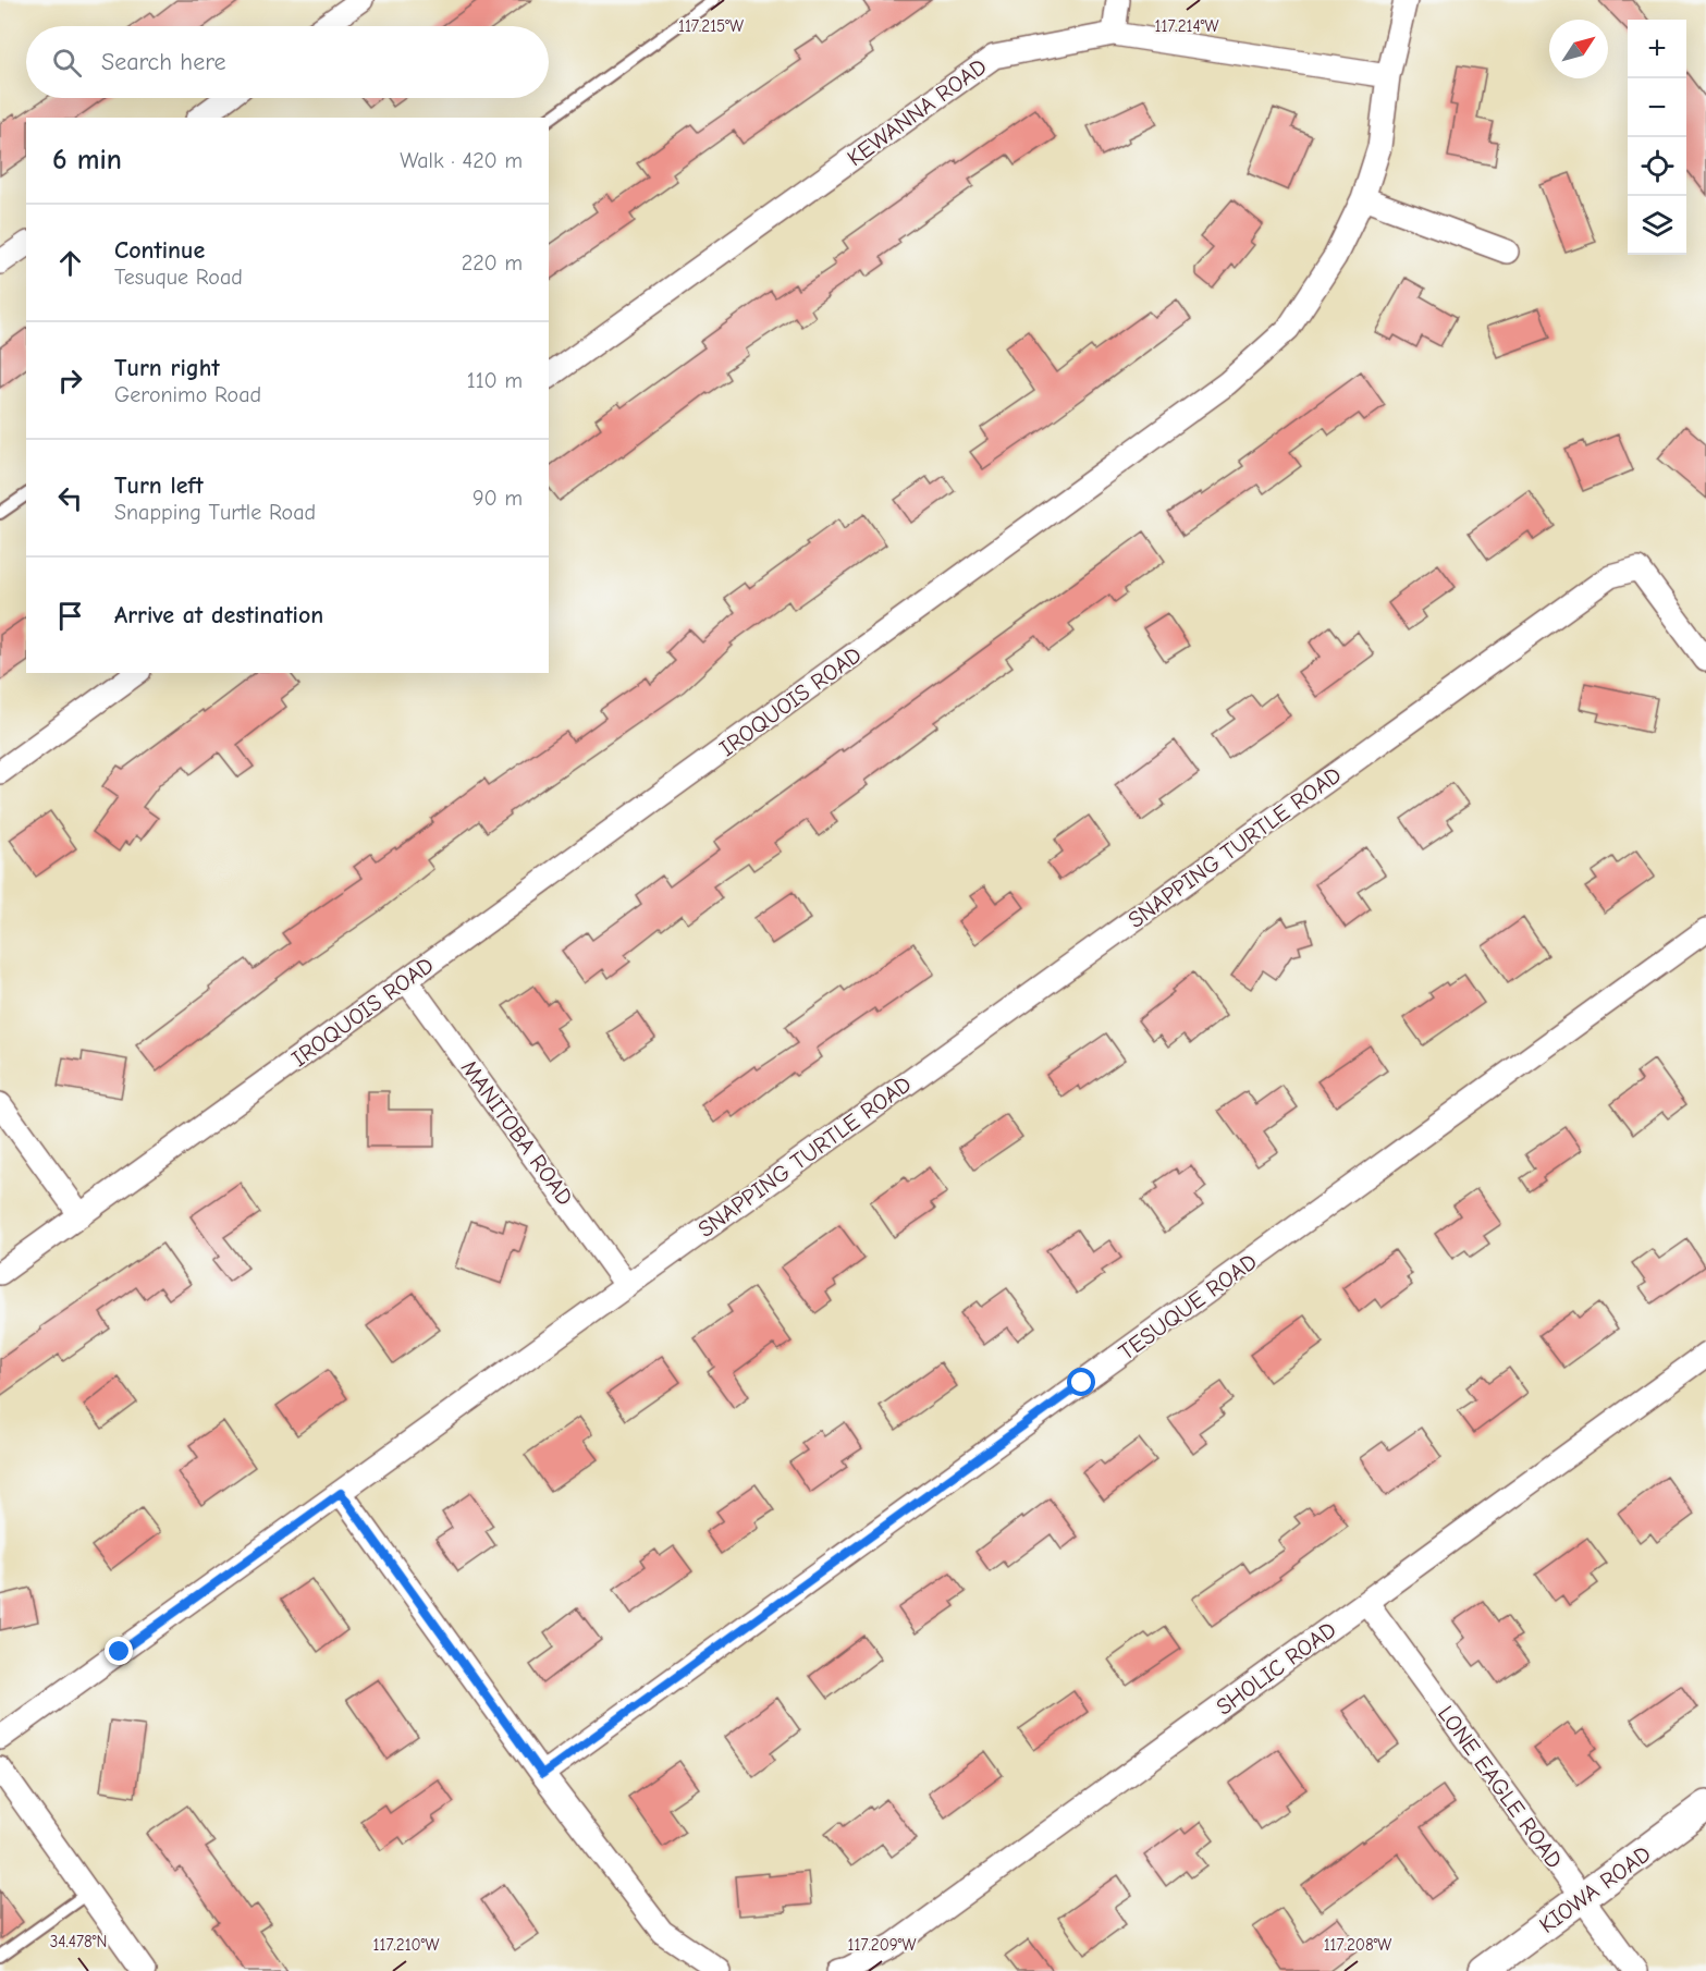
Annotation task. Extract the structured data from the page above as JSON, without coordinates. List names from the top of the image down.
{
  "streets": {
    "street": [
      "KEWANNA ROAD",
      "IROQUOIS ROAD",
      "SNAPPING TURTLE ROAD",
      "MANITOBA ROAD",
      "TESUQUE ROAD",
      "SHOLIC ROAD",
      "LONE EAGLE ROAD",
      "KIOWA ROAD"
    ]
  },
  "crossings": [
    ["KEWANNA ROAD", "IROQUOIS ROAD"],
    ["IROQUOIS ROAD", "MANITOBA ROAD"],
    ["SNAPPING TURTLE ROAD", "MANITOBA ROAD"],
    ["SHOLIC ROAD", "LONE EAGLE ROAD"],
    ["LONE EAGLE ROAD", "KIOWA ROAD"]
  ],
  "north": "top right",
  "page": {
    "map_buttons": ["+", "−"],
    "search": "Search here",
    "heading": ["6 min", "Walk · 420 m"],
    "list": [
      ["Continue", "Tesuque Road", "220 m"],
      ["Turn right", "Geronimo Road", "110 m"],
      ["Turn left", "Snapping Turtle Road", "90 m"],
      "Arrive at destination"
    ]
  },
  "coordinates": [
    "117.215°W",
    "117.214°W",
    "34.478°N",
    "117.210°W",
    "117.209°W",
    "117.208°W"
  ]
}
